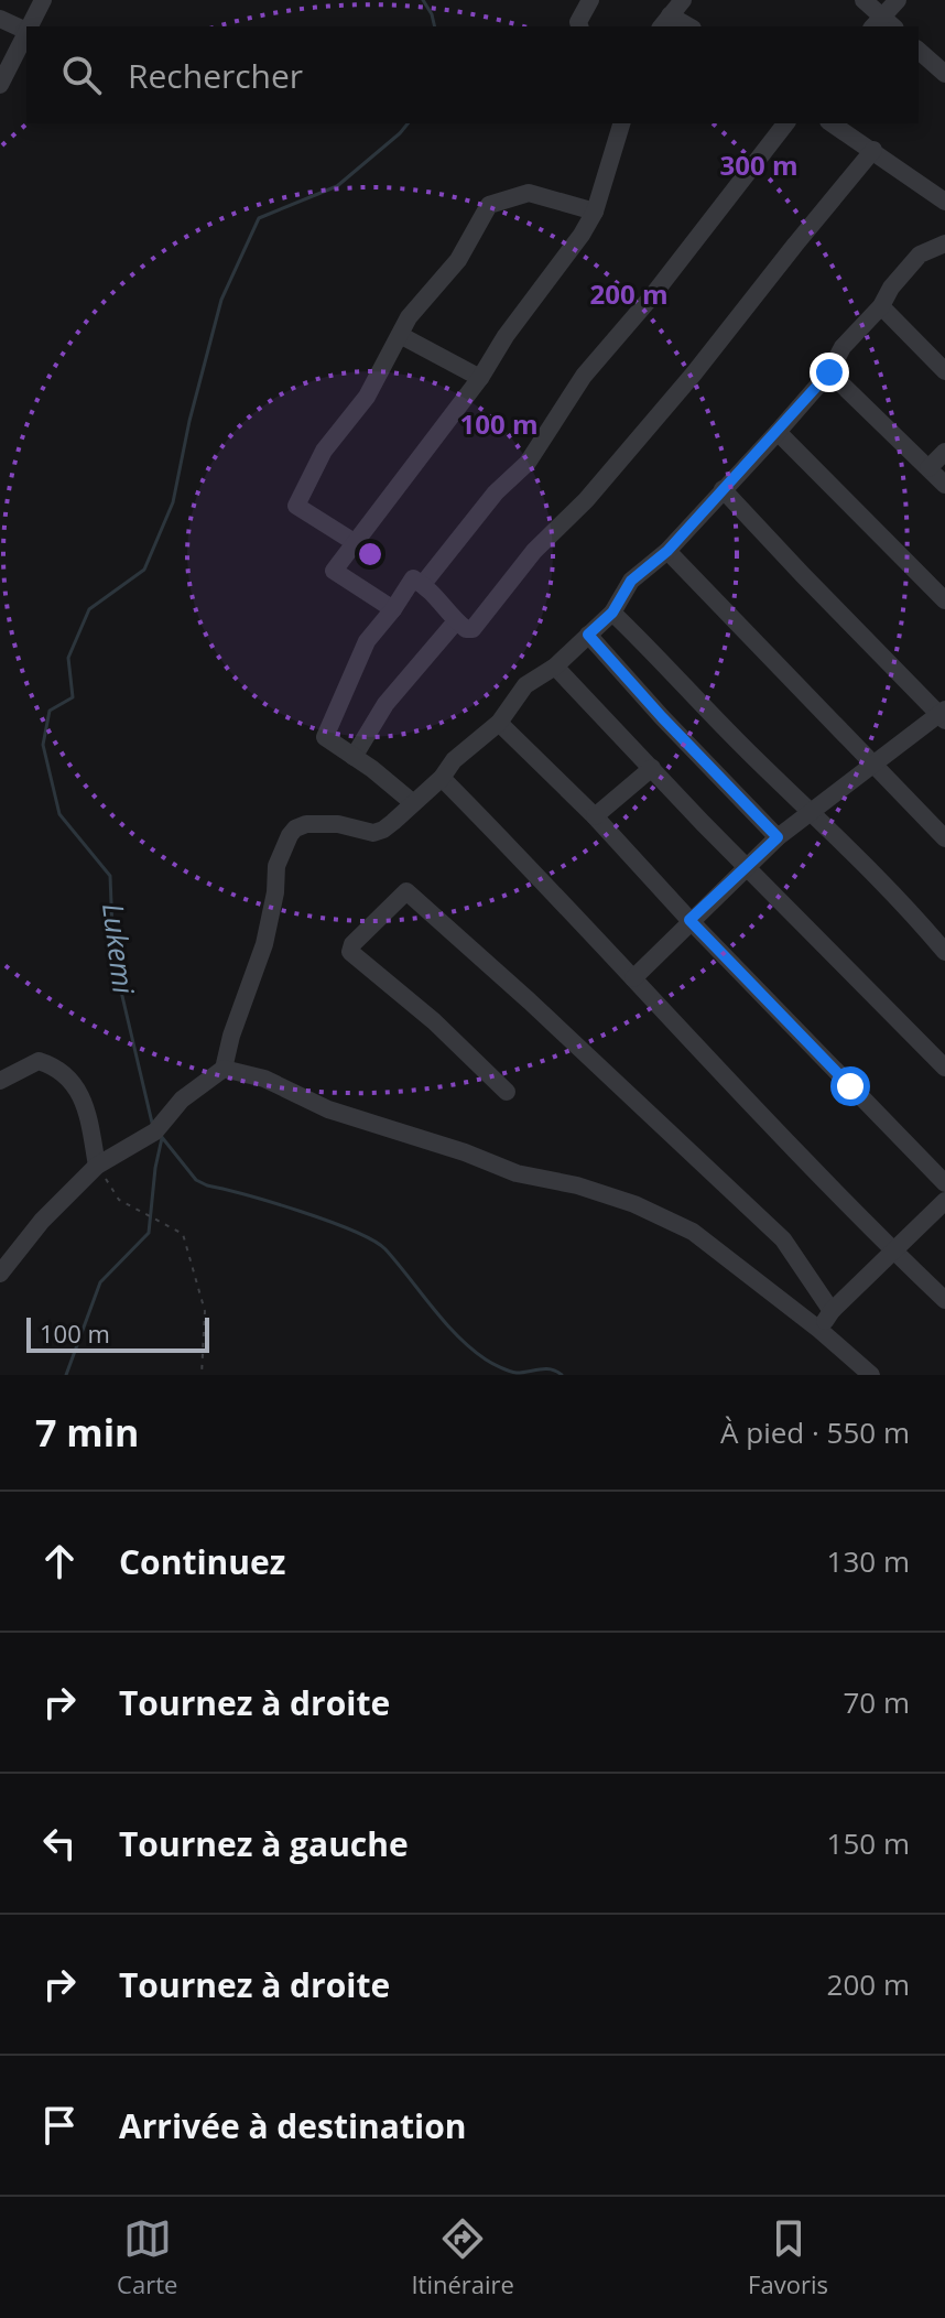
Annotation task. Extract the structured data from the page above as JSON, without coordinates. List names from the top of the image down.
{
  "water": ["Lukemi"],
  "scale_bar": "100 m",
  "page": {
    "search": "Rechercher",
    "scale": "100 m",
    "heading": ["7 min", "À pied · 550 m"],
    "list": [
      ["Continuez", "130 m"],
      ["Tournez à droite", "70 m"],
      ["Tournez à gauche", "150 m"],
      ["Tournez à droite", "200 m"],
      "Arrivée à destination"
    ],
    "nav": ["Carte", "Itinéraire", "Favoris"]
  },
  "rings": ["300 m", "200 m", "100 m"]
}
